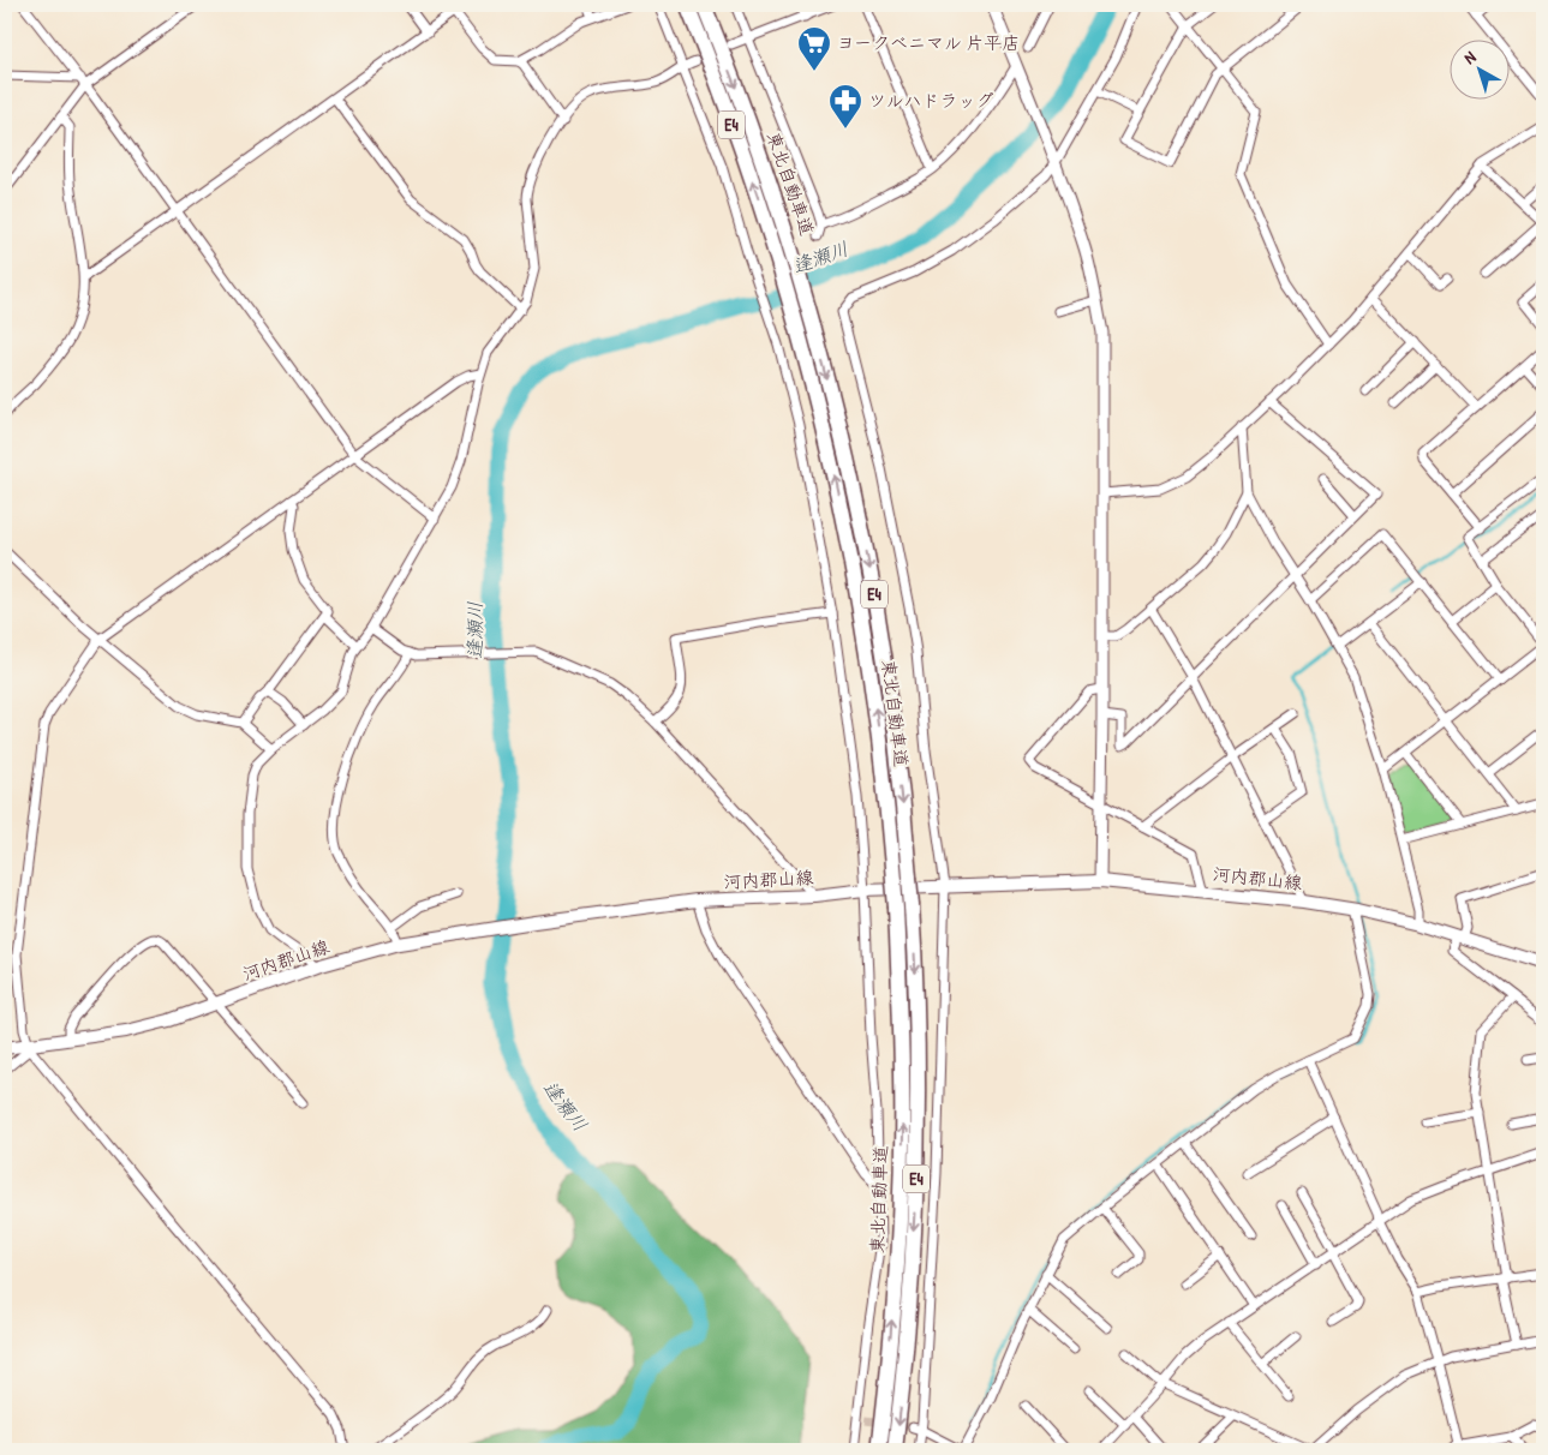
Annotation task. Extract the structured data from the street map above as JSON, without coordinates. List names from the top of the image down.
{
  "streets": {
    "highway": ["E4", "東北自動車道"],
    "main road": ["河内郡山線"]
  },
  "water": ["逢瀬川"],
  "places": {
    "supermarket": ["ヨークベニマル 片平店"],
    "pharmacy": ["ツルハドラッグ"]
  },
  "north": "top left"
}
